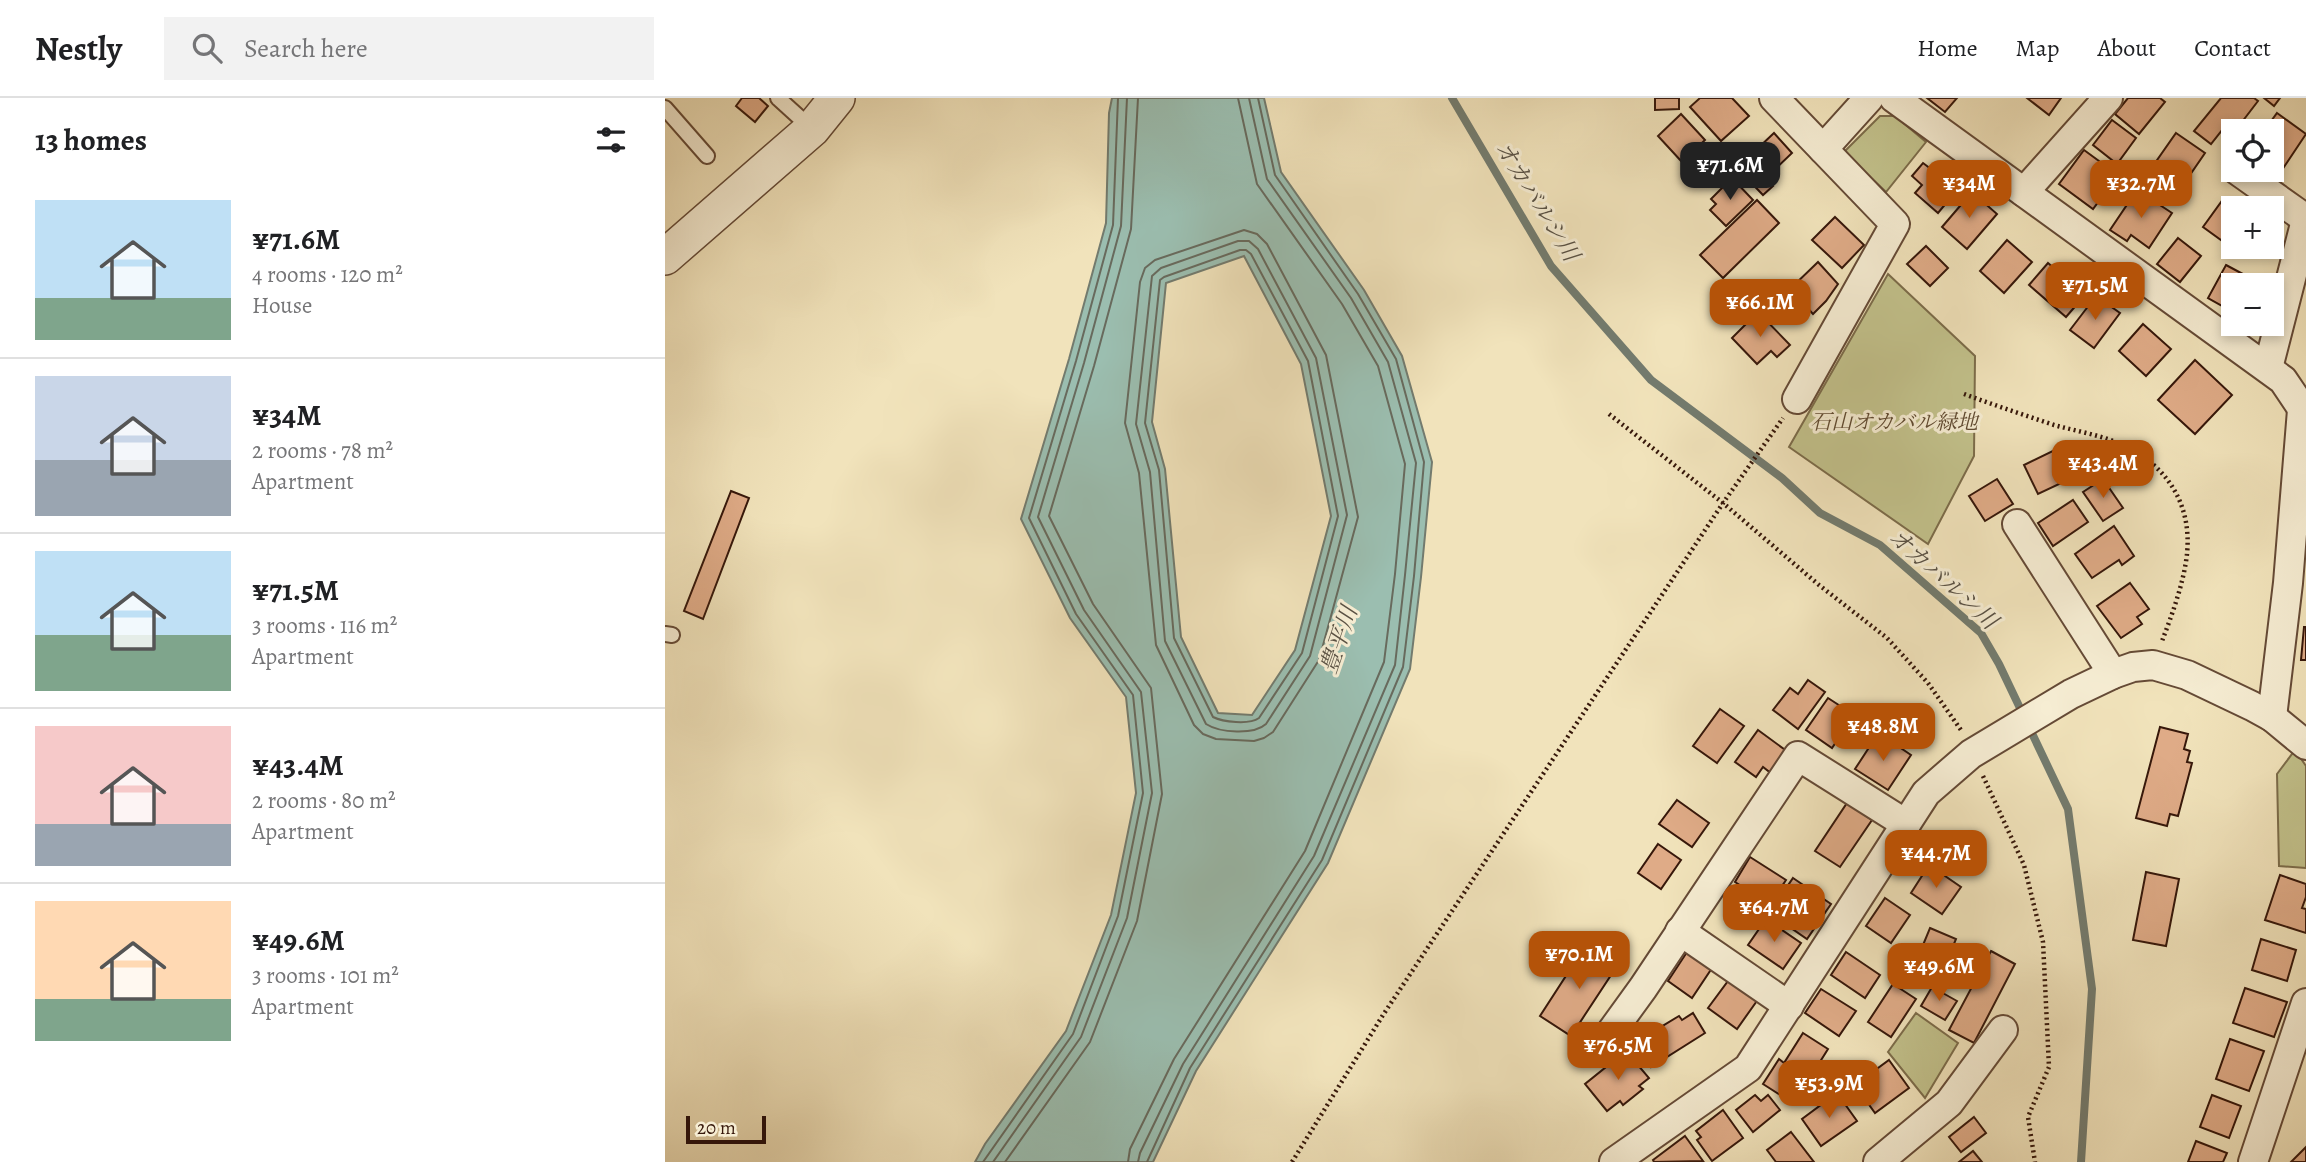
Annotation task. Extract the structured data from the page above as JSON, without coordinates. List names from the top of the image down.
{
  "water": ["オカバルシ川", "豊平川"],
  "parks": ["石山オカバル緑地"],
  "scale_bar": "20 m",
  "page": {
    "header": "Nestly",
    "search": "Search here",
    "nav": [
      "Home",
      "Map",
      "About",
      "Contact"
    ],
    "heading": "13 homes",
    "map_buttons": ["+", "−"],
    "price": [
      "¥71.6M",
      "¥34M",
      "¥32.7M",
      "¥71.5M",
      "¥66.1M",
      "¥43.4M",
      "¥48.8M",
      "¥44.7M",
      "¥64.7M",
      "¥70.1M",
      "¥49.6M",
      "¥76.5M",
      "¥53.9M"
    ],
    "list": [
      {
        "name": "¥71.6M",
        "note": "4 rooms · 120 m² · House"
      },
      {
        "name": "¥34M",
        "note": "2 rooms · 78 m² · Apartment"
      },
      {
        "name": "¥71.5M",
        "note": "3 rooms · 116 m² · Apartment"
      },
      {
        "name": "¥43.4M",
        "note": "2 rooms · 80 m² · Apartment"
      },
      {
        "name": "¥49.6M",
        "note": "3 rooms · 101 m² · Apartment"
      }
    ],
    "scale": "20 m"
  }
}
